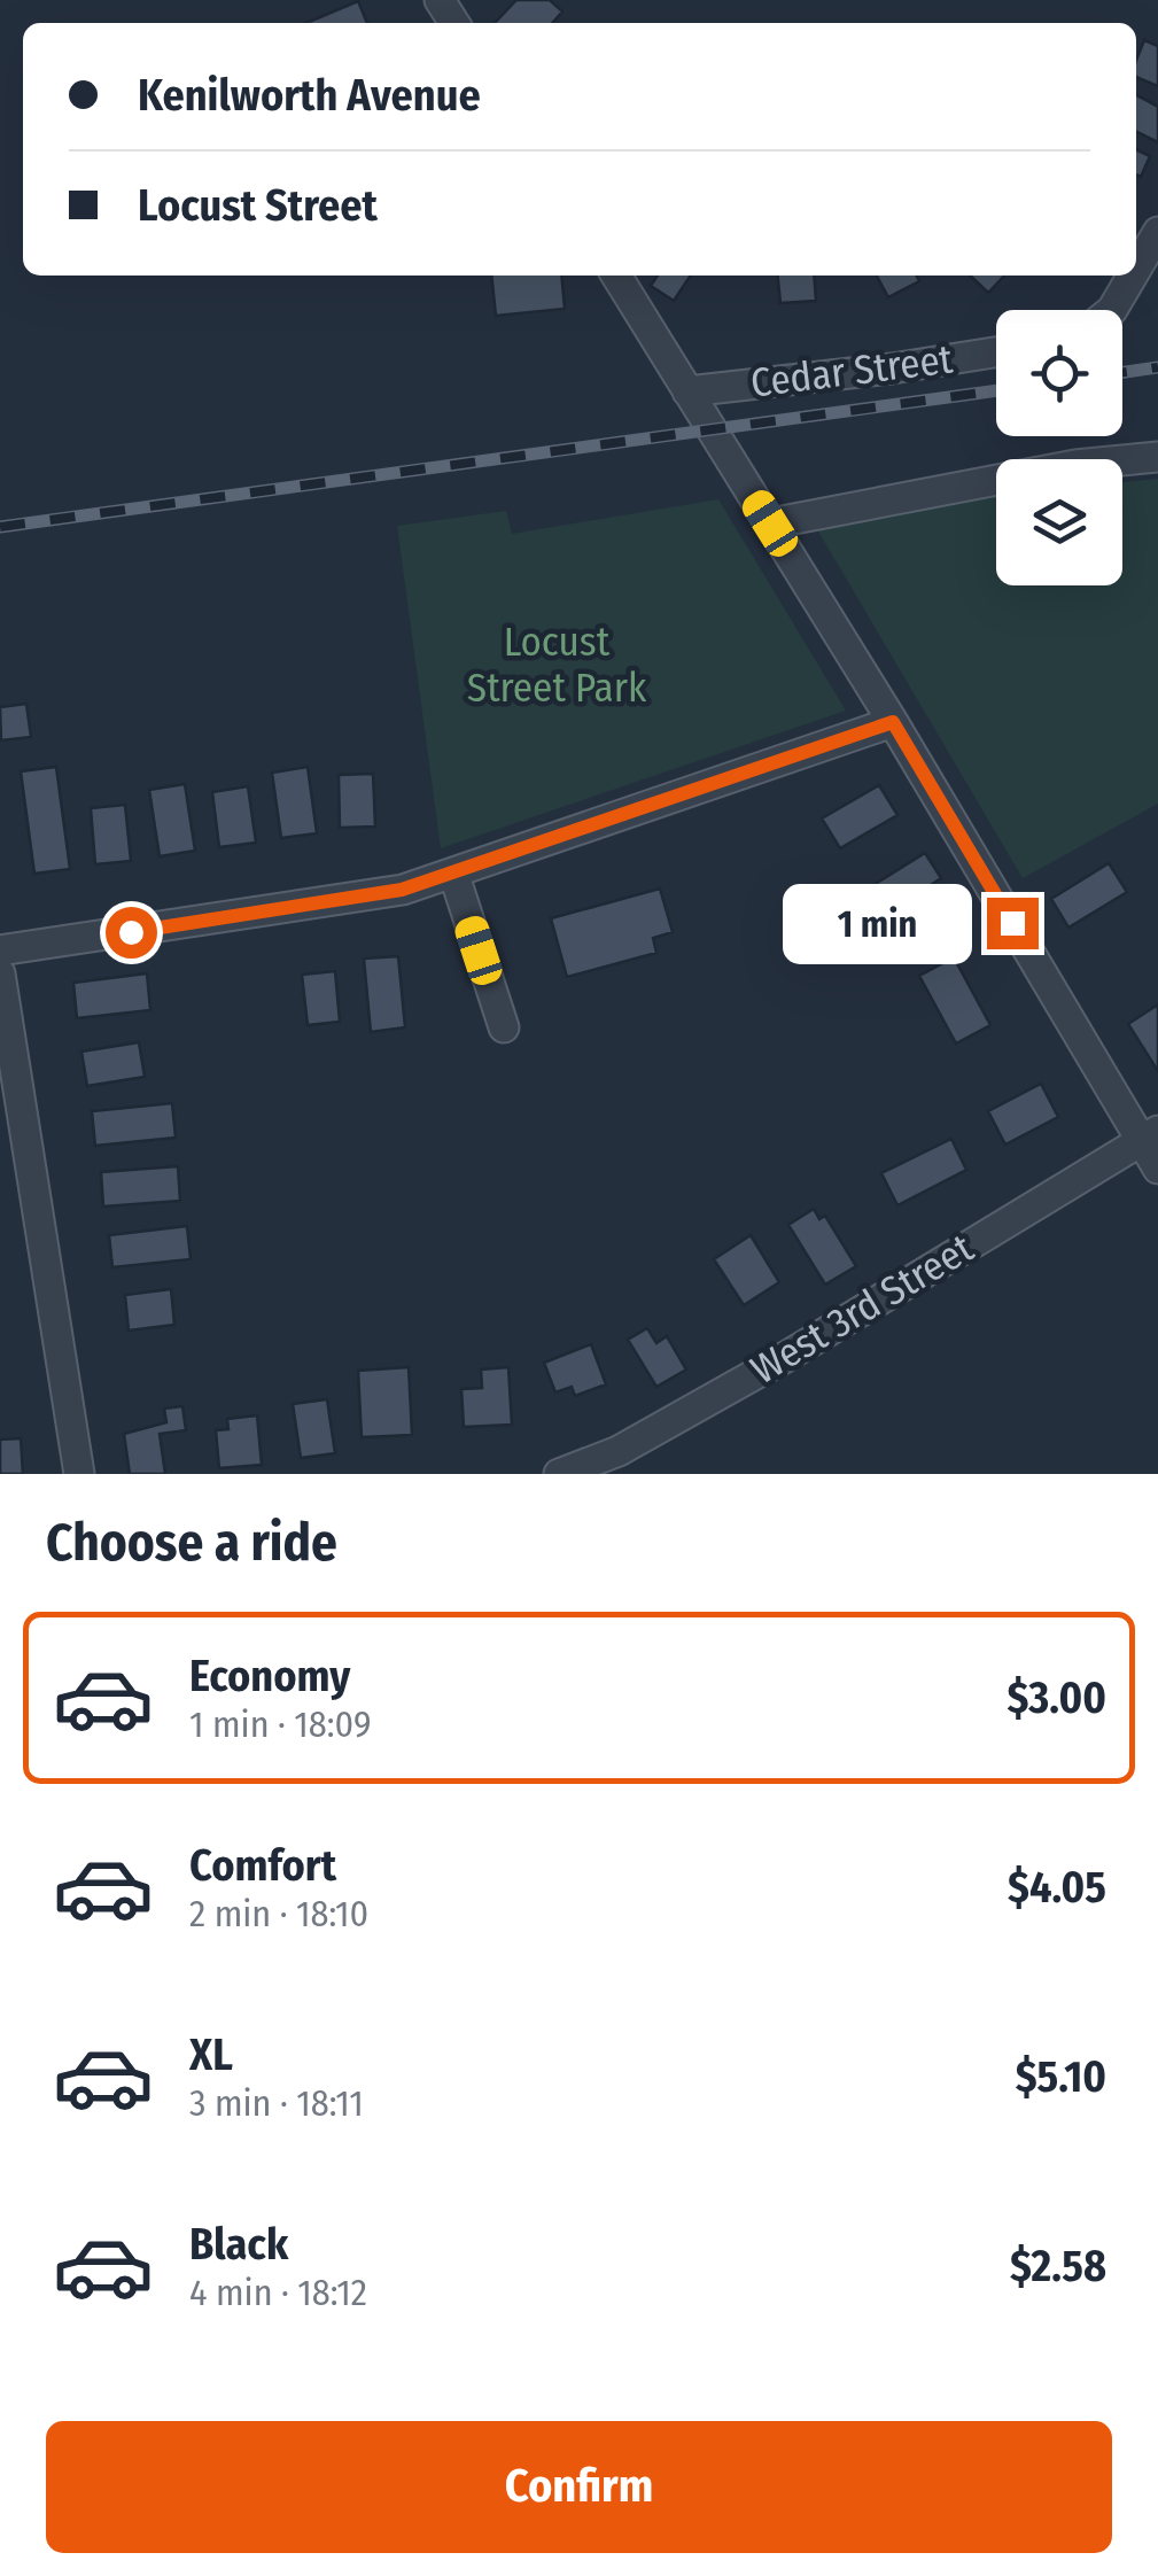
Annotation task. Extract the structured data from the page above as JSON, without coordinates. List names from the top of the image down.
{
  "streets": {
    "street": ["Cedar Street", "West 3rd Street"]
  },
  "parks": ["Locust Street Park"],
  "page": {
    "banner": ["Kenilworth Avenue", "Locust Street"],
    "bubble": "1 min",
    "heading": "Choose a ride",
    "list": [
      {
        "name": "Economy",
        "note": "1 min · 18:09",
        "value": "$3.00"
      },
      {
        "name": "Comfort",
        "note": "2 min · 18:10",
        "value": "$4.05"
      },
      {
        "name": "XL",
        "note": "3 min · 18:11",
        "value": "$5.10"
      },
      {
        "name": "Black",
        "note": "4 min · 18:12",
        "value": "$2.58"
      }
    ],
    "buttons": "Confirm"
  }
}
